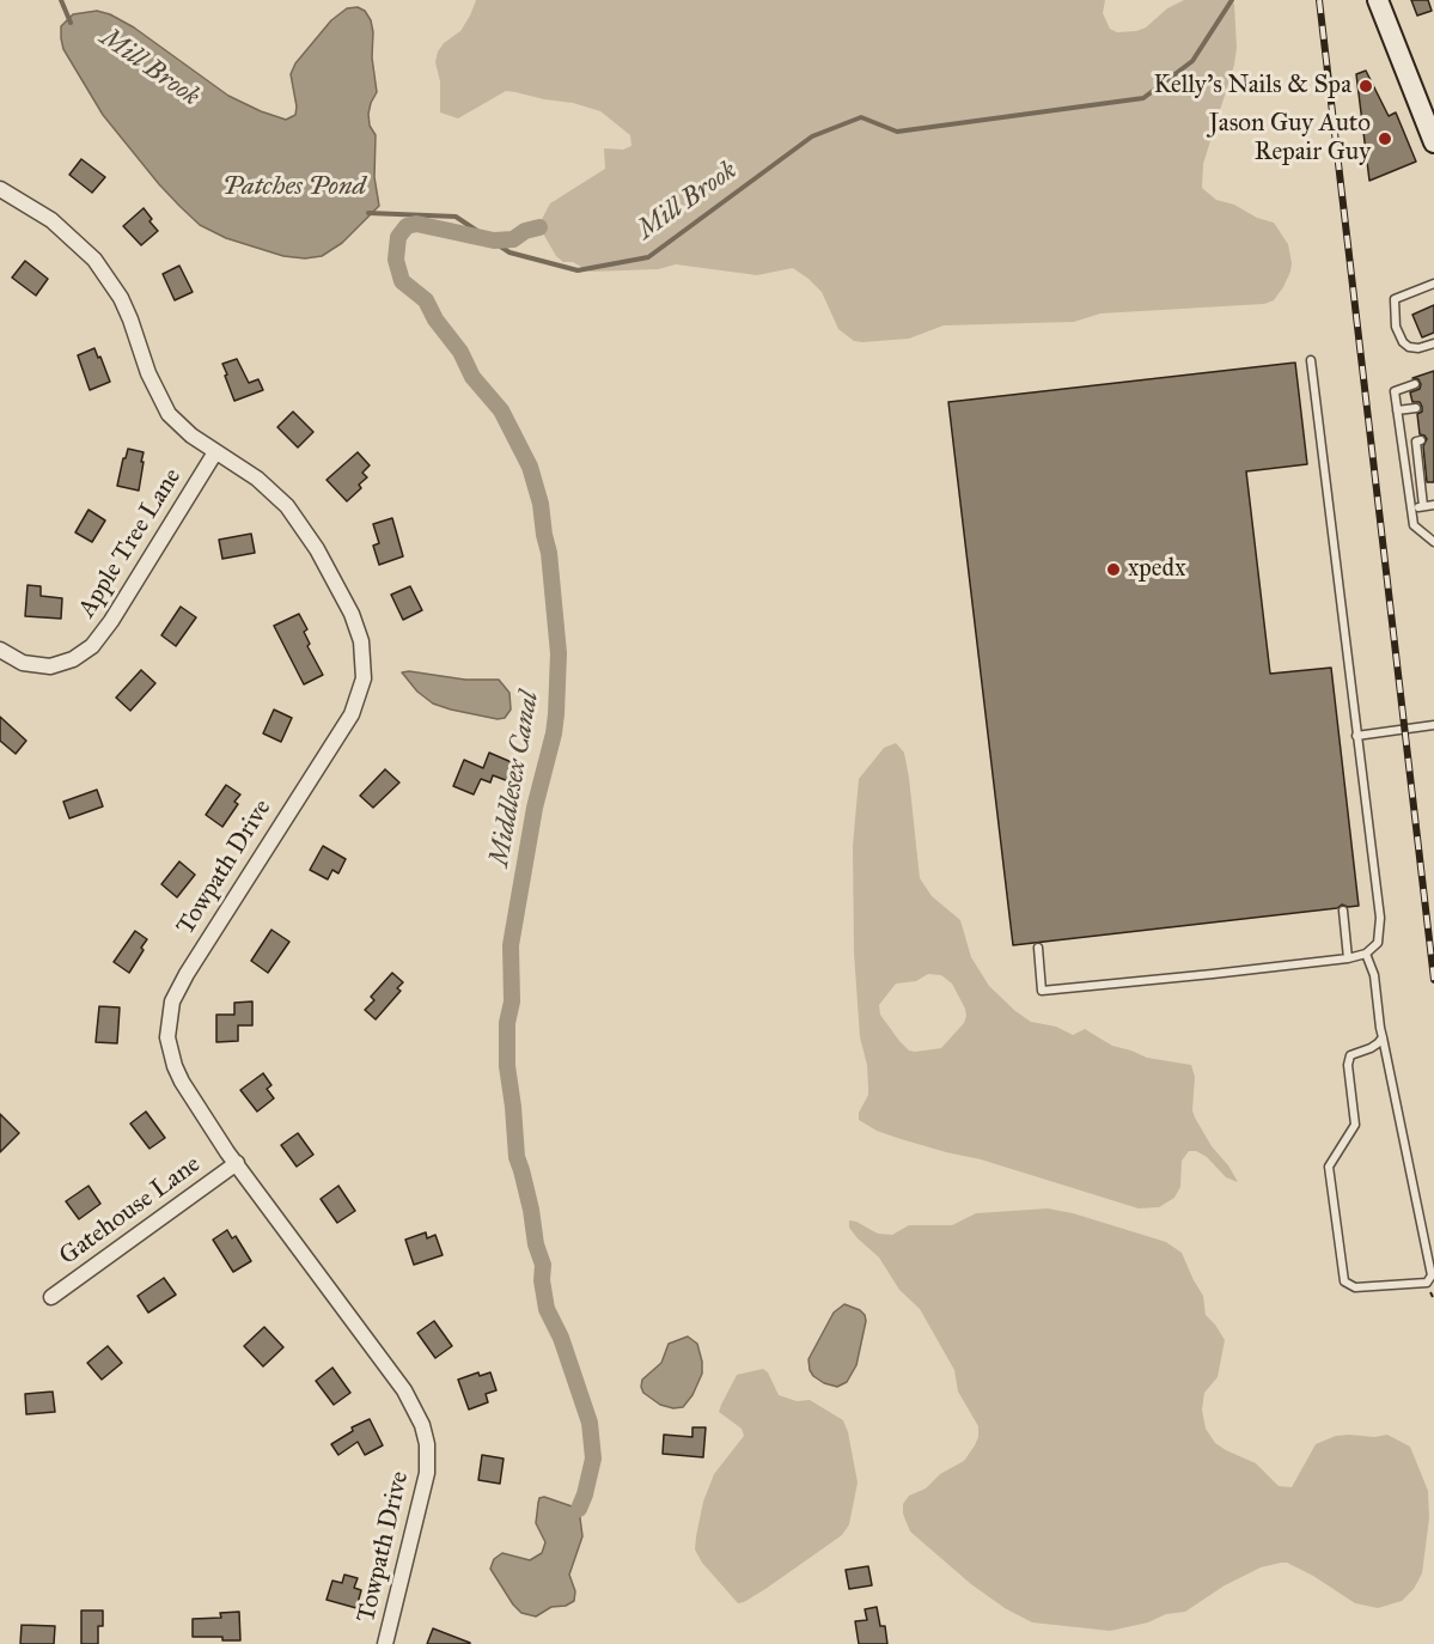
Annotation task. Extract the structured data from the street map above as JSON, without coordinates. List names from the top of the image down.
{
  "streets": {
    "street": ["Apple Tree Lane", "Towpath Drive", "Gatehouse Lane"]
  },
  "crossings": [
    ["Apple Tree Lane", "Towpath Drive"],
    ["Towpath Drive", "Gatehouse Lane"]
  ],
  "water": ["Mill Brook", "Patches Pond", "Middlesex Canal"],
  "places": ["Kelly's Nails & Spa", "Jason Guy Auto Repair Guy", "xpedx"]
}
